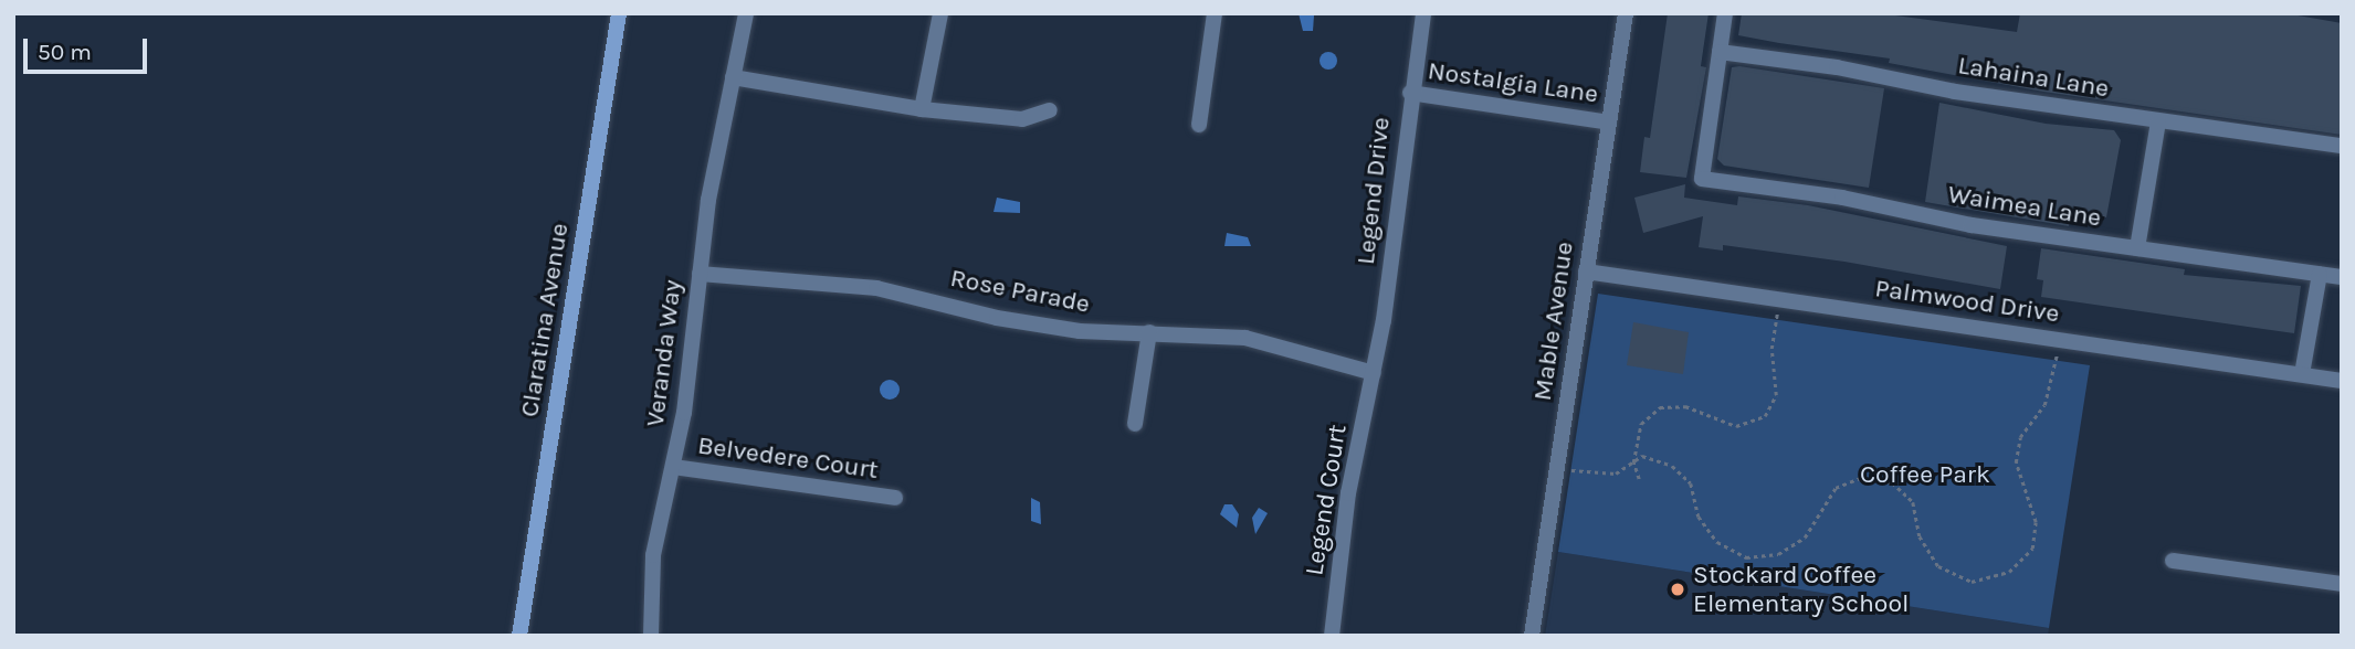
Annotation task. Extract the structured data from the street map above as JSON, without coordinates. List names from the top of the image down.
{
  "streets": {
    "main road": ["Claratina Avenue"],
    "street": [
      "Lahaina Lane",
      "Nostalgia Lane",
      "Legend Drive",
      "Waimea Lane",
      "Rose Parade",
      "Palmwood Drive",
      "Mable Avenue",
      "Veranda Way",
      "Belvedere Court",
      "Legend Court"
    ]
  },
  "crossings": [
    ["Lahaina Lane", "Waimea Lane"],
    ["Nostalgia Lane", "Legend Drive"],
    ["Nostalgia Lane", "Mable Avenue"],
    ["Legend Drive", "Rose Parade"],
    ["Legend Drive", "Legend Court"],
    ["Rose Parade", "Veranda Way"],
    ["Rose Parade", "Legend Court"],
    ["Palmwood Drive", "Mable Avenue"],
    ["Veranda Way", "Belvedere Court"]
  ],
  "parks": ["Coffee Park"],
  "places": ["Stockard Coffee Elementary School"],
  "scale_bar": "50 m"
}
